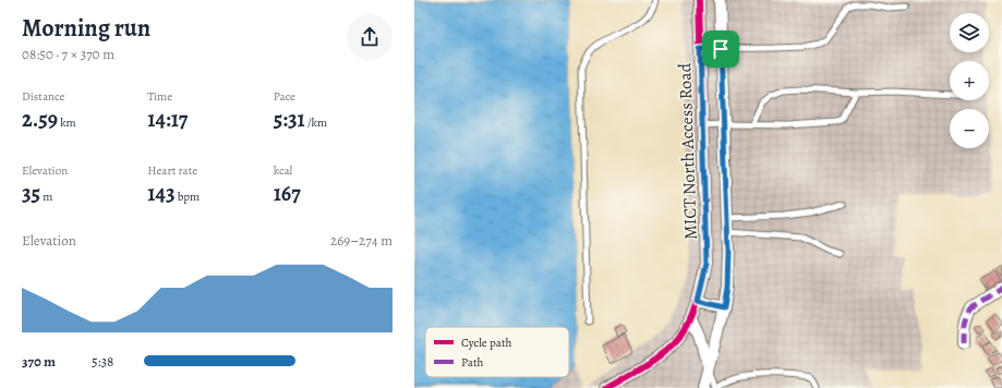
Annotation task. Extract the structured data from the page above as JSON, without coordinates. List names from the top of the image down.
{
  "streets": {
    "street": ["MICT North Access Road"]
  },
  "legend": ["Cycle path", "Path"],
  "page": {
    "heading": ["Morning run", "08:50 · 7 × 370 m"],
    "map_buttons": ["+", "−"],
    "stats": [
      ["Distance", "2.59 km"],
      ["Time", "14:17"],
      ["Pace", "5:31 /km"],
      ["Elevation", "35 m"],
      ["Heart rate", "143 bpm"],
      ["kcal", "167"]
    ],
    "chart": ["Elevation", "269–274 m"],
    "list": [
      {
        "name": "370 m",
        "note": "5:38"
      }
    ]
  }
}
